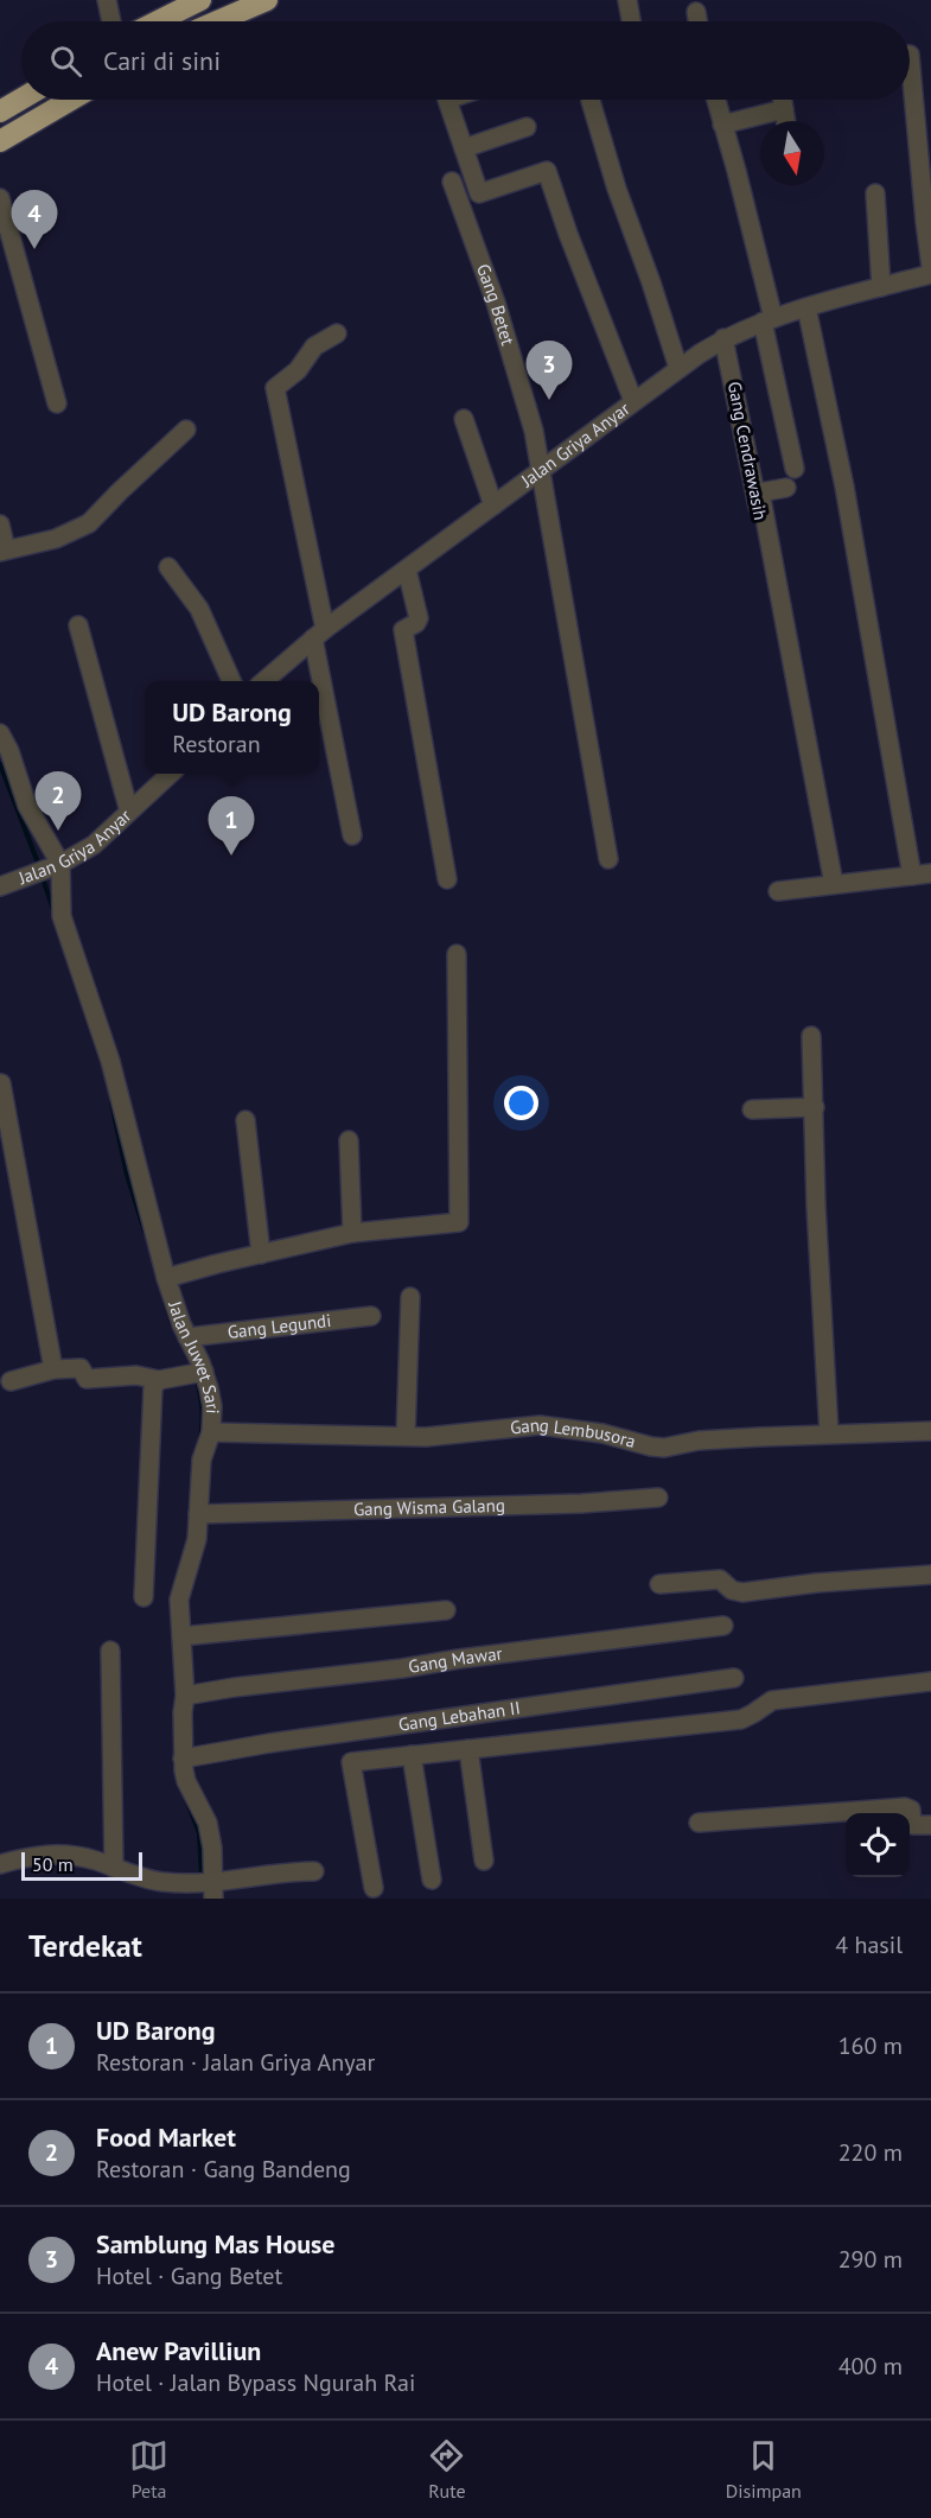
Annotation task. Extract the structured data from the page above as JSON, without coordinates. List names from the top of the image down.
{
  "streets": {
    "street": [
      "Gang Betet",
      "Jalan Griya Anyar",
      "Gang Cendrawasih",
      "Gang Legundi",
      "Jalan Juwet Sari",
      "Gang Lembusora",
      "Gang Wisma Galang",
      "Gang Mawar",
      "Gang Lebahan II"
    ]
  },
  "crossings": [
    ["Gang Betet", "Jalan Griya Anyar"],
    ["Jalan Griya Anyar", "Gang Cendrawasih"],
    ["Jalan Griya Anyar", "Jalan Juwet Sari"],
    ["Gang Legundi", "Jalan Juwet Sari"],
    ["Jalan Juwet Sari", "Gang Lembusora"],
    ["Jalan Juwet Sari", "Gang Wisma Galang"],
    ["Jalan Juwet Sari", "Gang Mawar"],
    ["Jalan Juwet Sari", "Gang Lebahan II"]
  ],
  "scale_bar": "50 m",
  "north": "bottom",
  "page": {
    "search": "Cari di sini",
    "pins": [
      "4",
      "3",
      "2",
      "1"
    ],
    "popup": ["UD Barong", "Restoran"],
    "scale": "50 m",
    "heading": ["Terdekat", "4 hasil"],
    "list": [
      {
        "mark": "1",
        "name": "UD Barong",
        "note": "Restoran · Jalan Griya Anyar",
        "value": "160 m"
      },
      {
        "mark": "2",
        "name": "Food Market",
        "note": "Restoran · Gang Bandeng",
        "value": "220 m"
      },
      {
        "mark": "3",
        "name": "Samblung Mas House",
        "note": "Hotel · Gang Betet",
        "value": "290 m"
      },
      {
        "mark": "4",
        "name": "Anew Pavilliun",
        "note": "Hotel · Jalan Bypass Ngurah Rai",
        "value": "400 m"
      }
    ],
    "nav": ["Peta", "Rute", "Disimpan"]
  }
}
